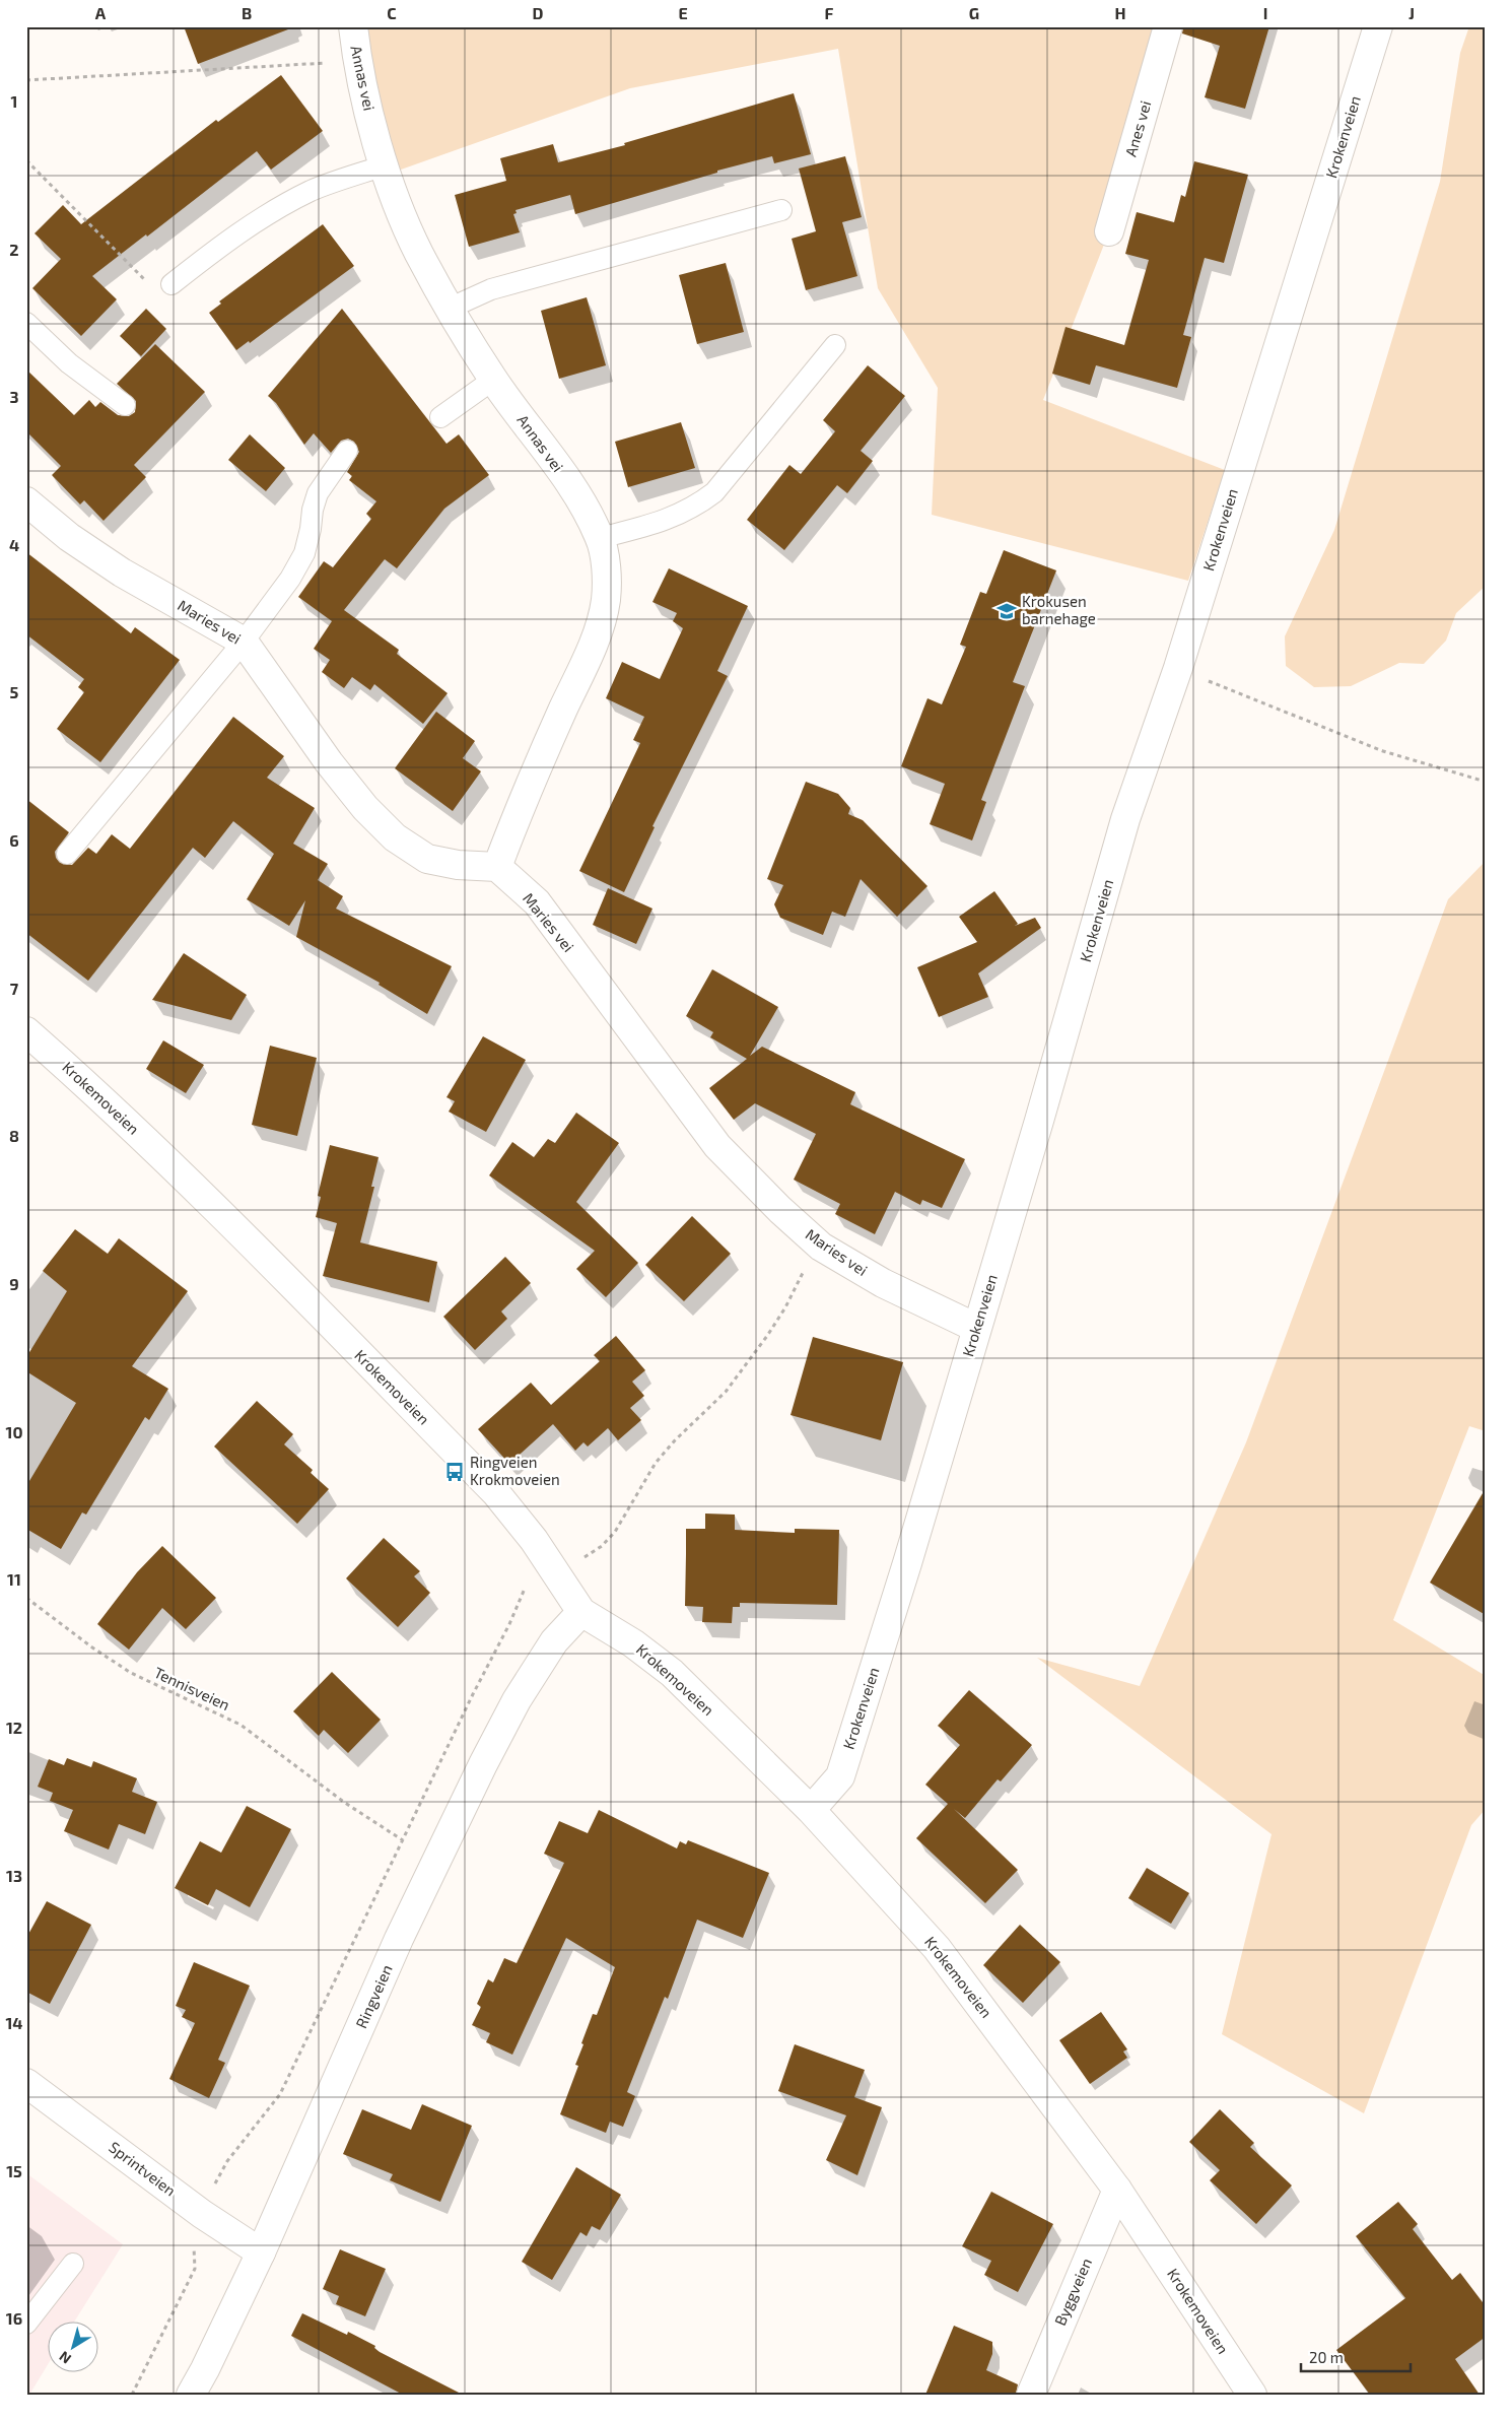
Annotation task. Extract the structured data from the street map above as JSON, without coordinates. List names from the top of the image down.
{
  "streets": {
    "street": [
      "Annas vei",
      "Anes vei",
      "Krokenveien",
      "Maries vei",
      "Krokemoveien",
      "Ringveien",
      "Sprintveien",
      "Byggveien"
    ],
    "path": ["Tennisveien"]
  },
  "crossings": [
    ["Annas vei", "Maries vei"],
    ["Krokenveien", "Maries vei"],
    ["Krokenveien", "Krokemoveien"],
    ["Krokemoveien", "Ringveien"],
    ["Krokemoveien", "Byggveien"],
    ["Ringveien", "Sprintveien"]
  ],
  "places": {
    "school or university": ["Krokusen barnehage"],
    "bus stop": ["Ringveien Krokmoveien"]
  },
  "scale_bar": "20 m",
  "north": "bottom left",
  "grid": {
    "columns": [
      "A",
      "B",
      "C",
      "D",
      "E",
      "F",
      "G",
      "H",
      "I",
      "J"
    ],
    "rows": [
      "1",
      "2",
      "3",
      "4",
      "5",
      "6",
      "7",
      "8",
      "9",
      "10",
      "11",
      "12",
      "13",
      "14",
      "15",
      "16"
    ]
  }
}
